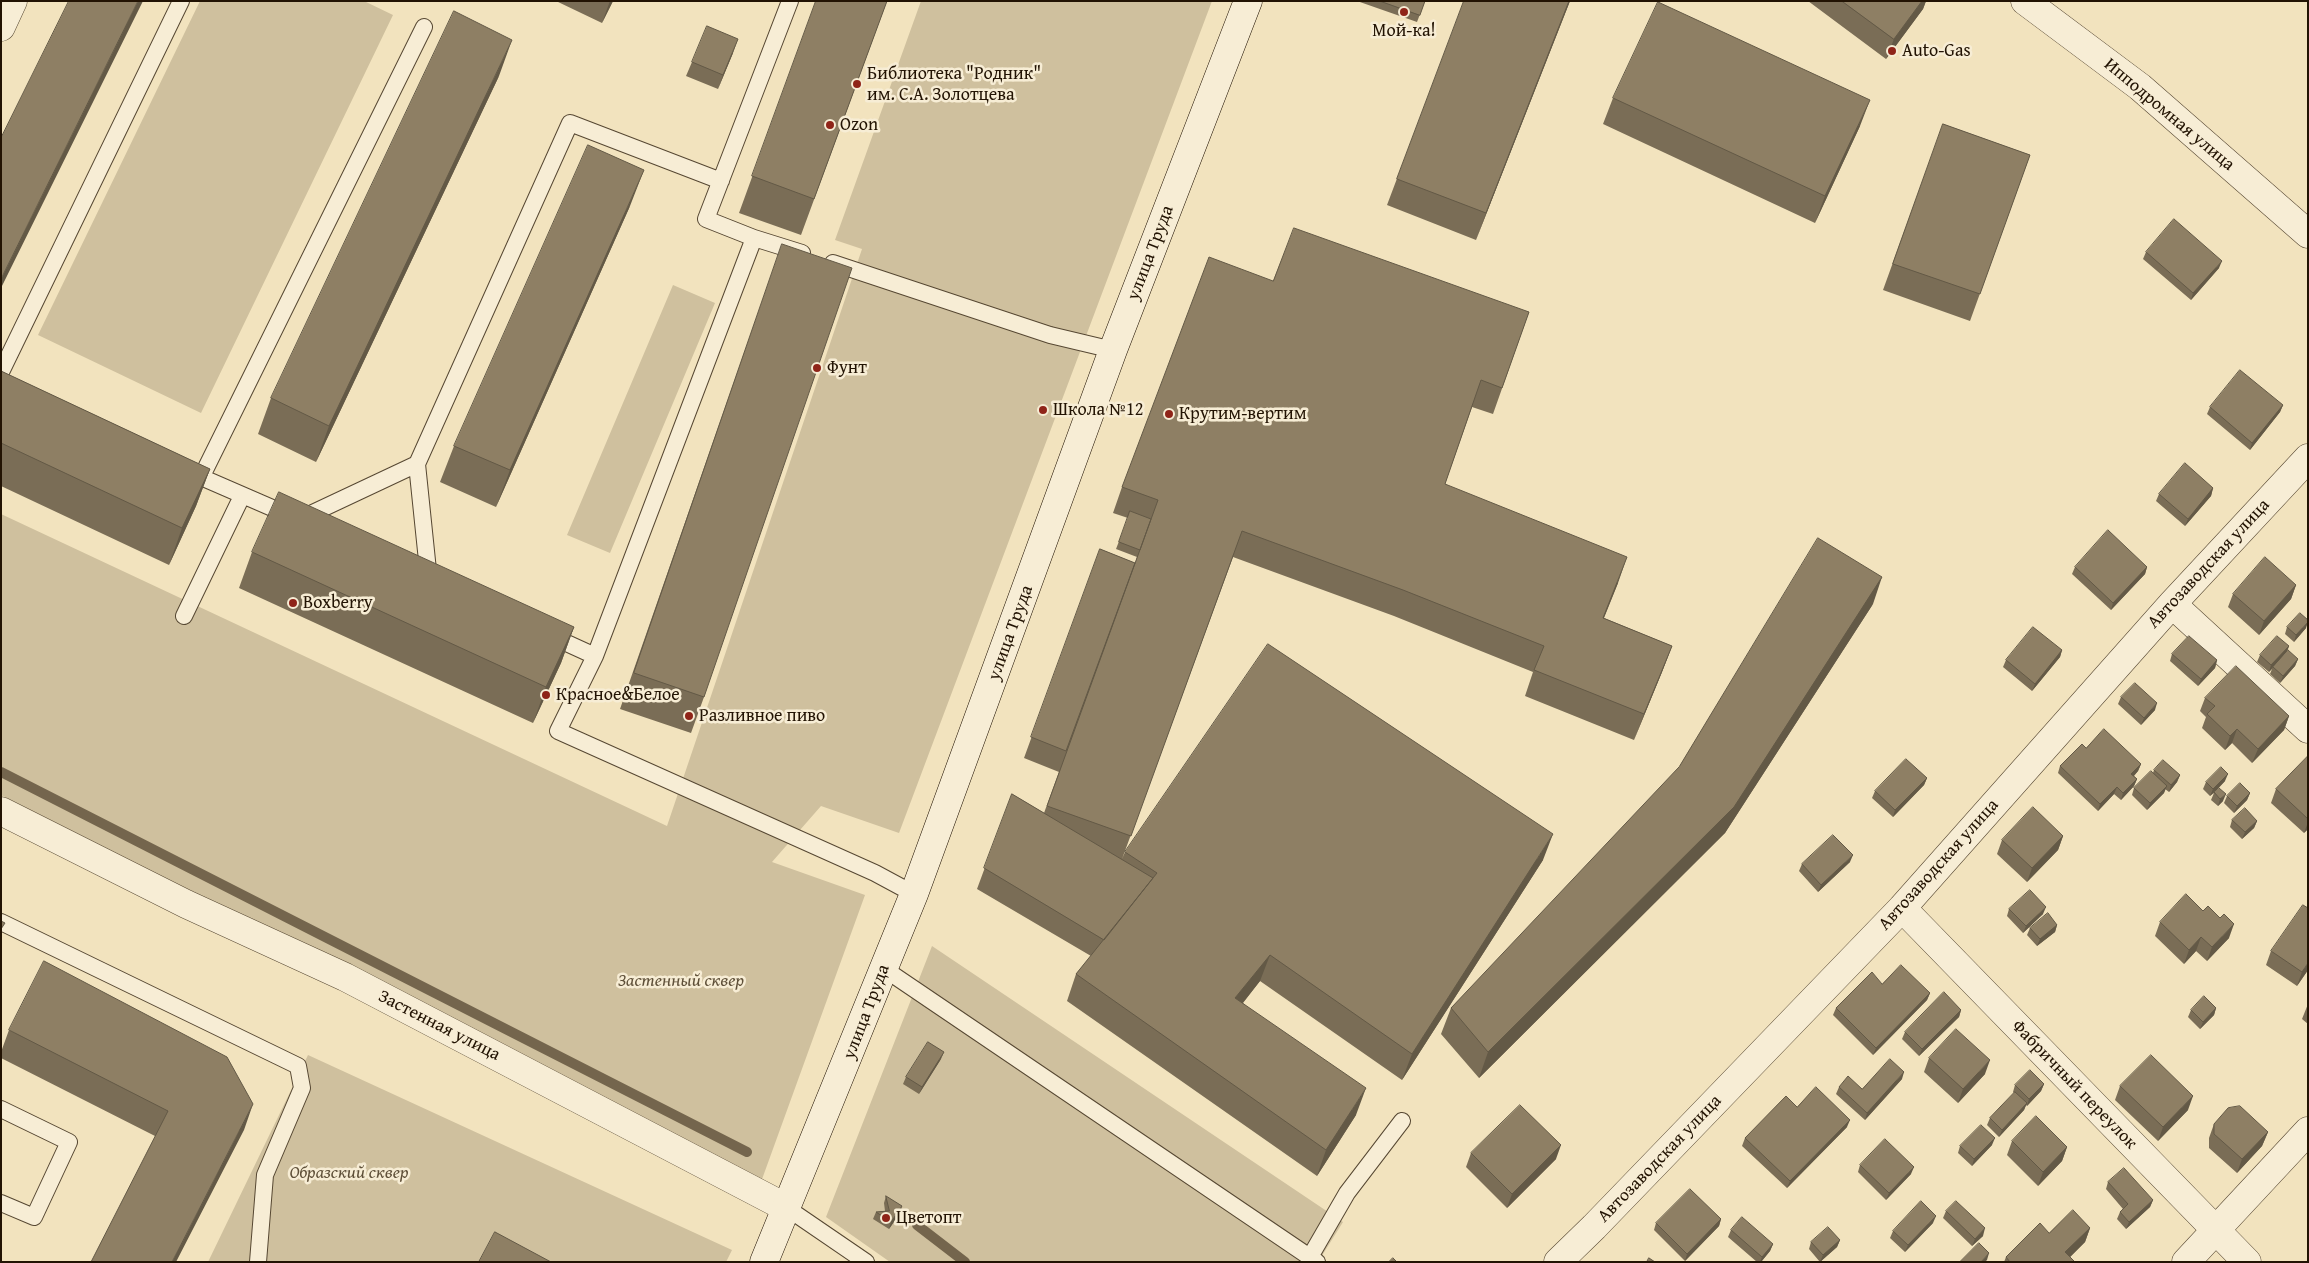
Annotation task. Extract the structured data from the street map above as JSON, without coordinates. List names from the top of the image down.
{
  "streets": {
    "street": [
      "Ипподромная улица",
      "улица Труда",
      "Автозаводская улица",
      "Застенная улица",
      "Фабричный переулок"
    ]
  },
  "crossings": [
    ["улица Труда", "Застенная улица"],
    ["Автозаводская улица", "Фабричный переулок"]
  ],
  "parks": ["Застенный сквер", "Образский сквер"],
  "places": [
    "Мой-ка!",
    "Auto-Gas",
    "Библиотека \"Родник\" им. С.А. Золотцева",
    "Ozon",
    "Фунт",
    "Школа №12",
    "Крутим-вертим",
    "Boxberry",
    "Красное&Белое",
    "Разливное пиво",
    "Цветопт"
  ]
}
